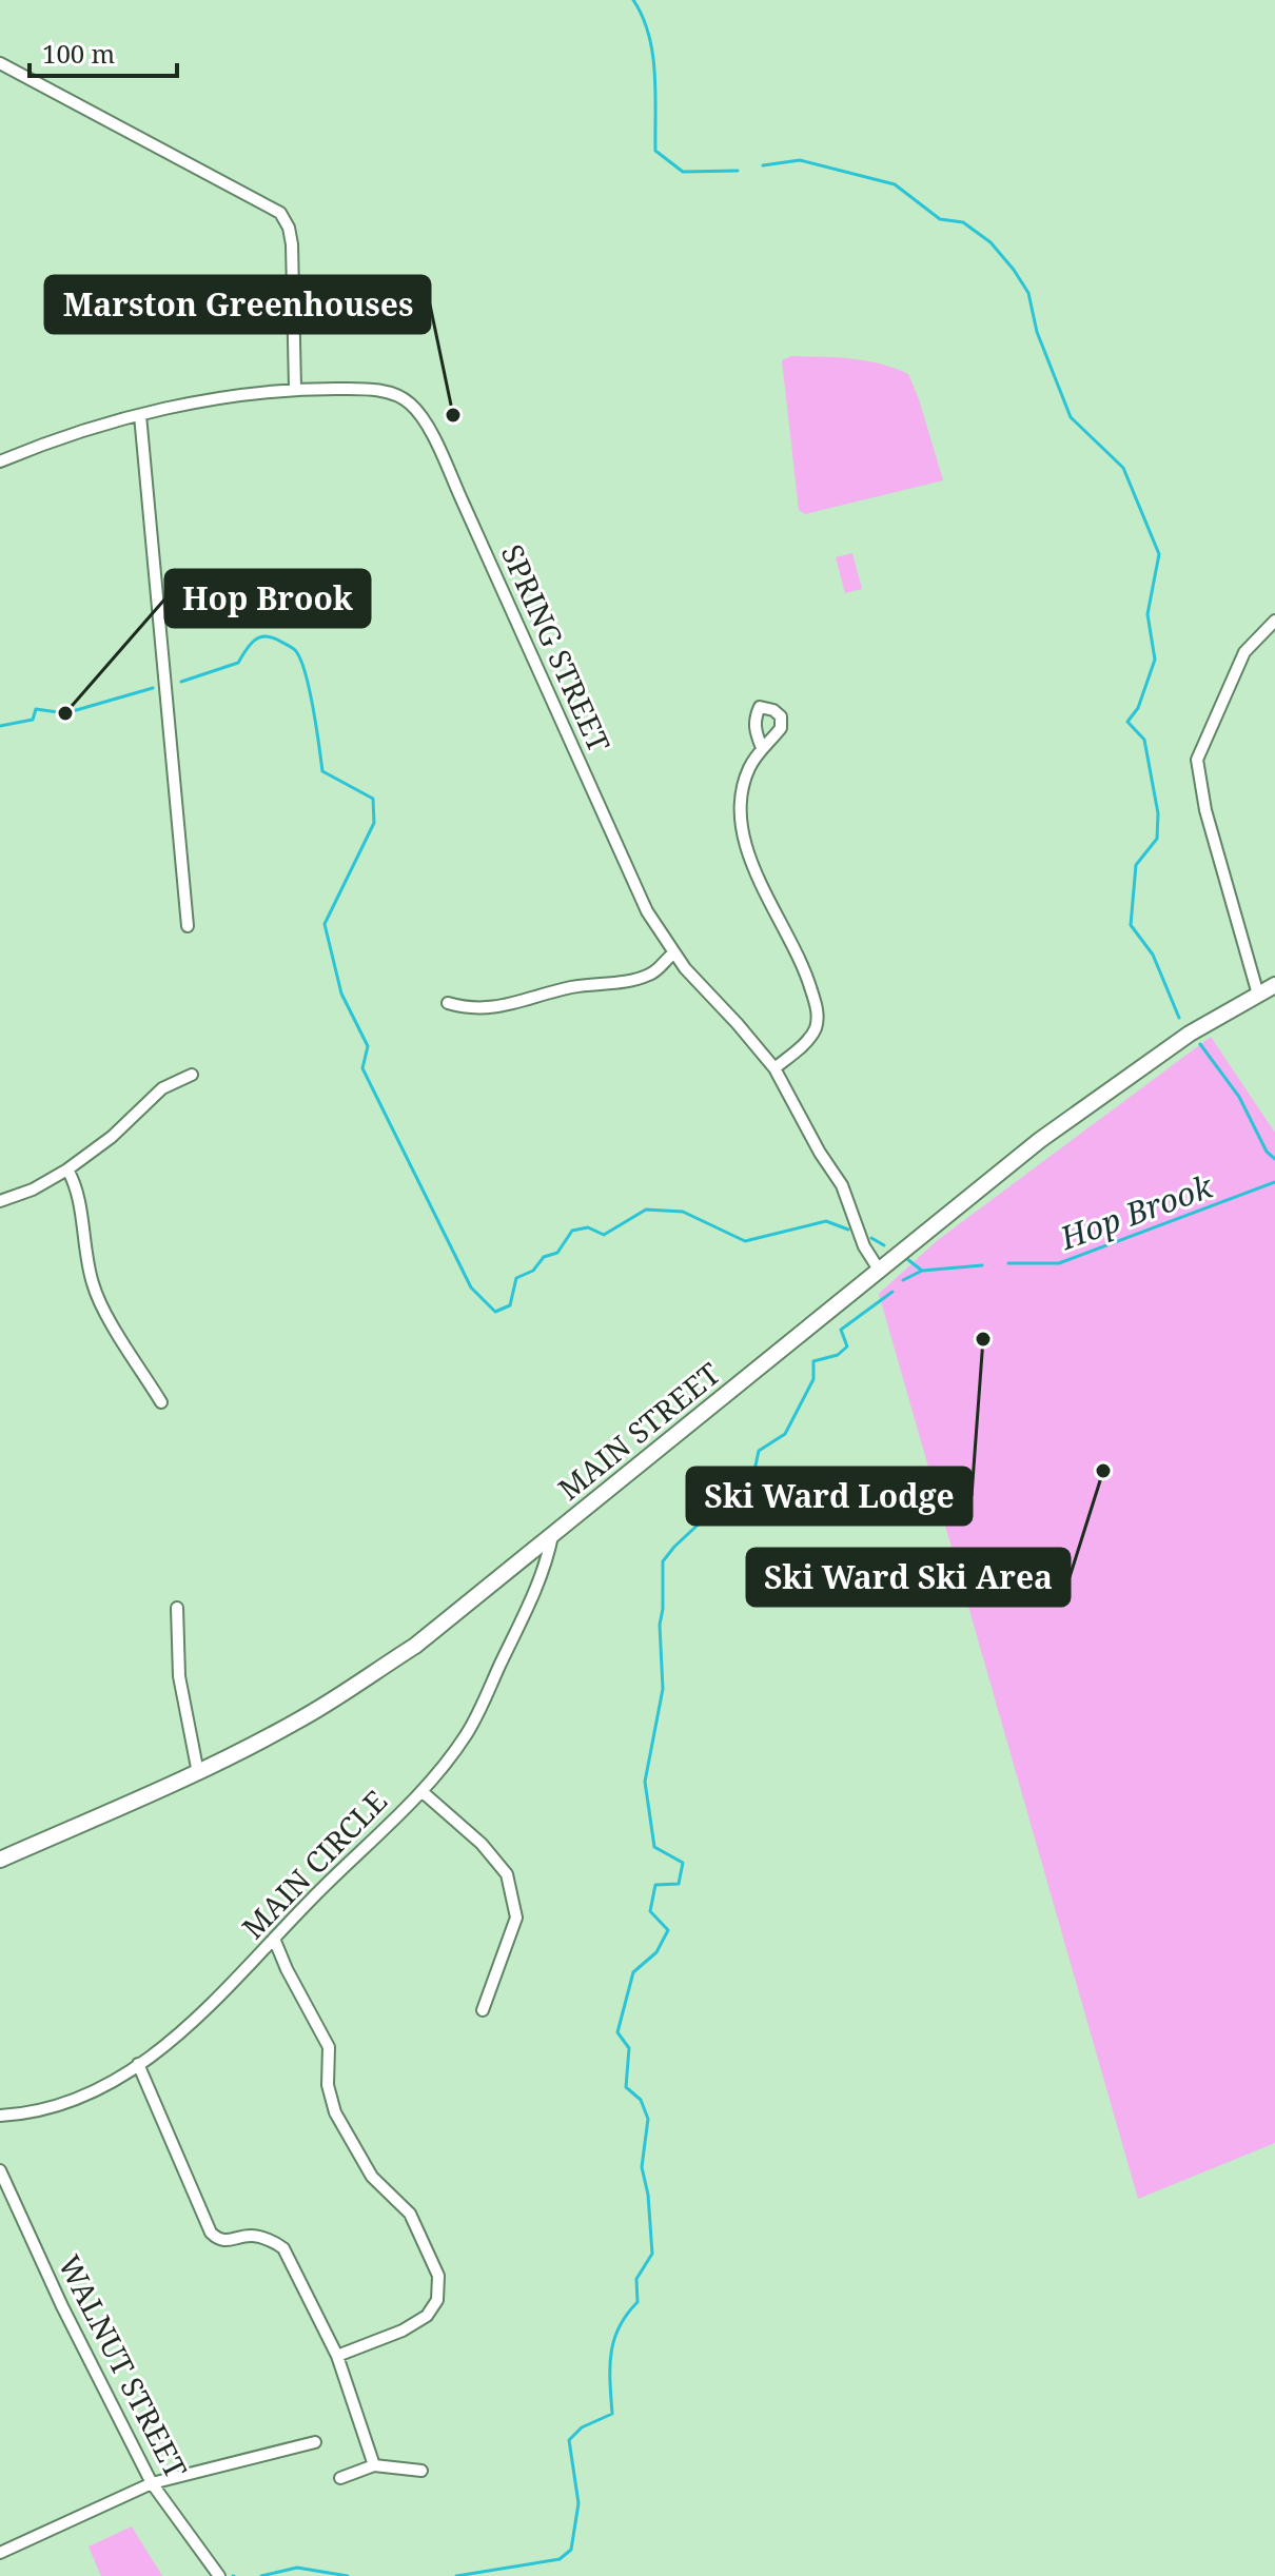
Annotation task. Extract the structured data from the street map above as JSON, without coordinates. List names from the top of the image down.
{
  "streets": {
    "main road": ["MAIN STREET"],
    "street": ["SPRING STREET", "MAIN CIRCLE", "WALNUT STREET"]
  },
  "crossings": [
    ["SPRING STREET", "MAIN STREET"],
    ["MAIN STREET", "MAIN CIRCLE"]
  ],
  "water": ["Hop Brook"],
  "places": [
    "Marston Greenhouses",
    "Hop Brook",
    "Ski Ward Lodge",
    "Ski Ward Ski Area"
  ],
  "scale_bar": "100 m"
}
